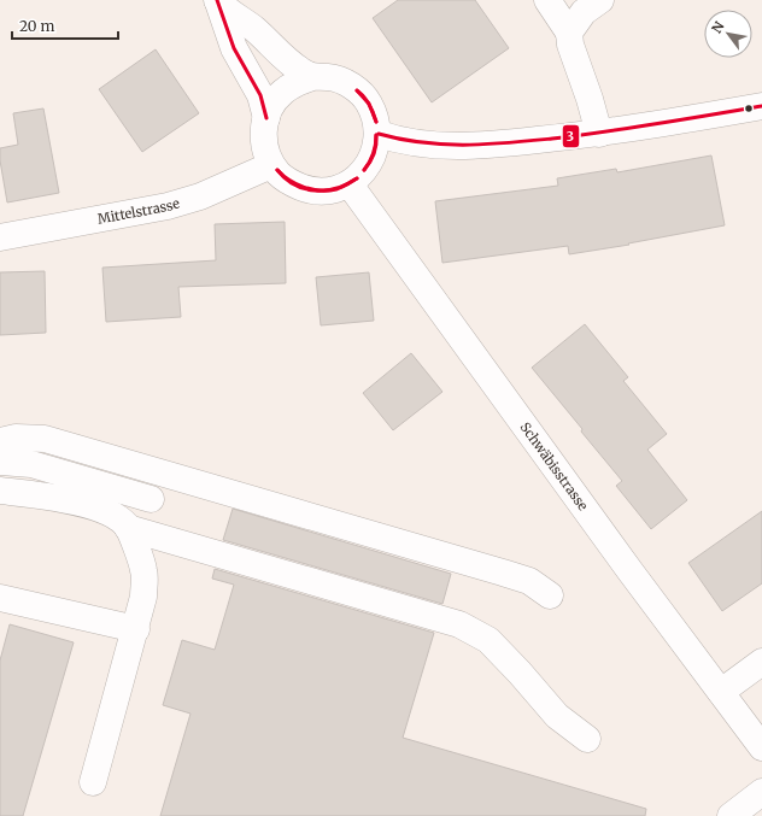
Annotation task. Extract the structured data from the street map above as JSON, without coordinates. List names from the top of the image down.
{
  "streets": {
    "street": ["Mittelstrasse", "Schwäbisstrasse"]
  },
  "crossings": [
    ["Mittelstrasse", "Schwäbisstrasse"]
  ],
  "lines": ["transit line 3"],
  "scale_bar": "20 m",
  "north": "top left"
}
